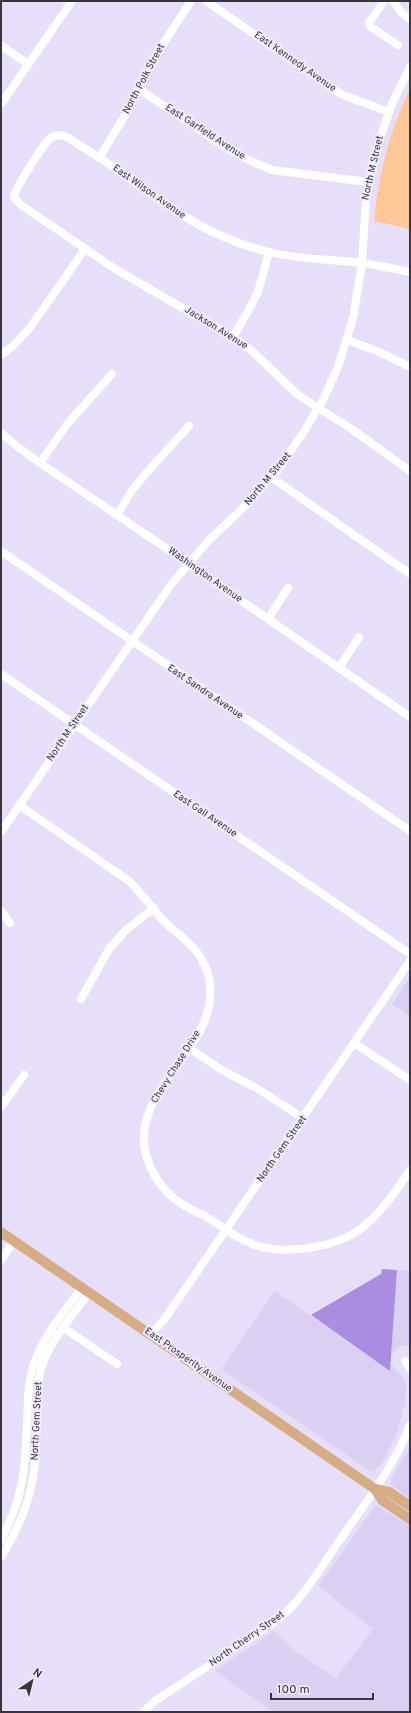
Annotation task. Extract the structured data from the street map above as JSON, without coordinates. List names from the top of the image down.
{
  "streets": {
    "main road": ["East Prosperity Avenue"],
    "street": [
      "East Kennedy Avenue",
      "North Polk Street",
      "East Garfield Avenue",
      "North M Street",
      "East Wilson Avenue",
      "Jackson Avenue",
      "Washington Avenue",
      "East Sandra Avenue",
      "East Gail Avenue",
      "Chevy Chase Drive",
      "North Gem Street",
      "North Cherry Street"
    ]
  },
  "crossings": [
    ["East Kennedy Avenue", "North M Street"],
    ["North Polk Street", "East Garfield Avenue"],
    ["North Polk Street", "East Wilson Avenue"],
    ["East Garfield Avenue", "North M Street"],
    ["North M Street", "East Wilson Avenue"],
    ["North M Street", "Jackson Avenue"],
    ["North M Street", "Washington Avenue"],
    ["North M Street", "East Sandra Avenue"],
    ["North M Street", "East Gail Avenue"],
    ["North M Street", "Chevy Chase Drive"],
    ["East Wilson Avenue", "Jackson Avenue"],
    ["Chevy Chase Drive", "North Gem Street"],
    ["North Gem Street", "East Prosperity Avenue"],
    ["East Prosperity Avenue", "North Cherry Street"]
  ],
  "scale_bar": "100 m",
  "north": "top right"
}
